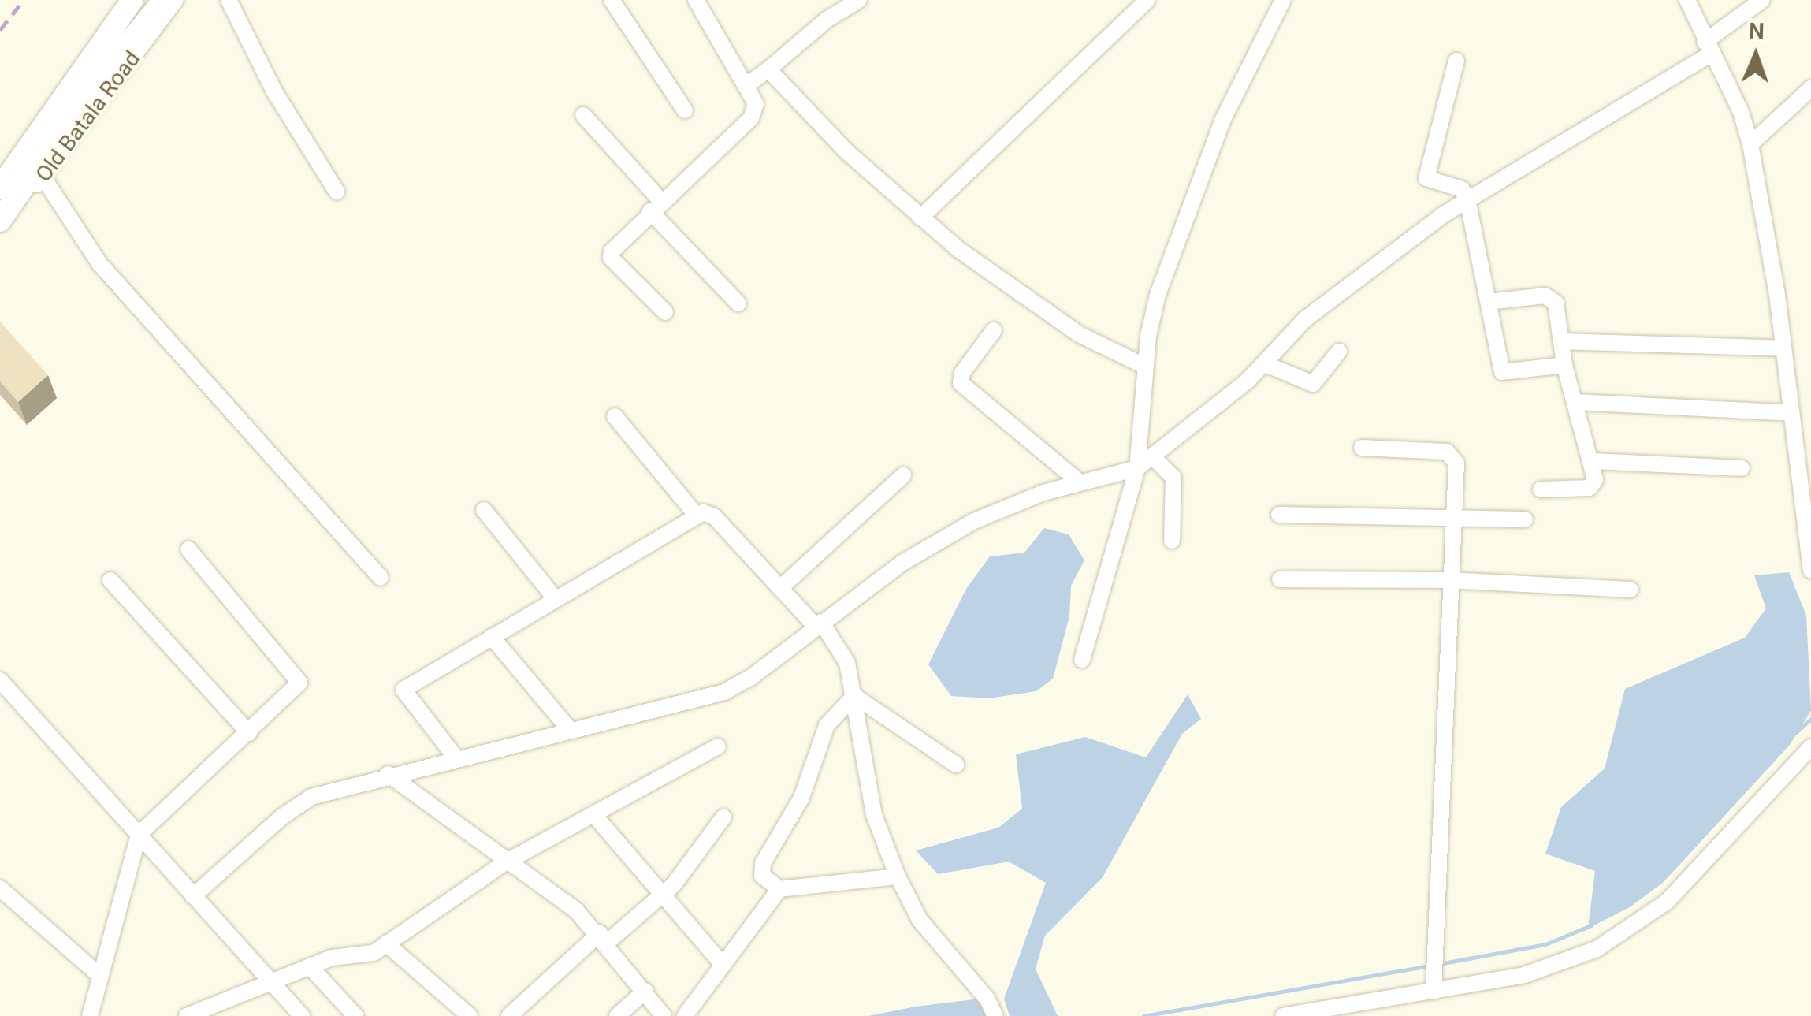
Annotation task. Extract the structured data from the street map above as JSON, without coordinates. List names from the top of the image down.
{
  "streets": {
    "street": ["Old Batala Road"]
  },
  "north": "top"
}
